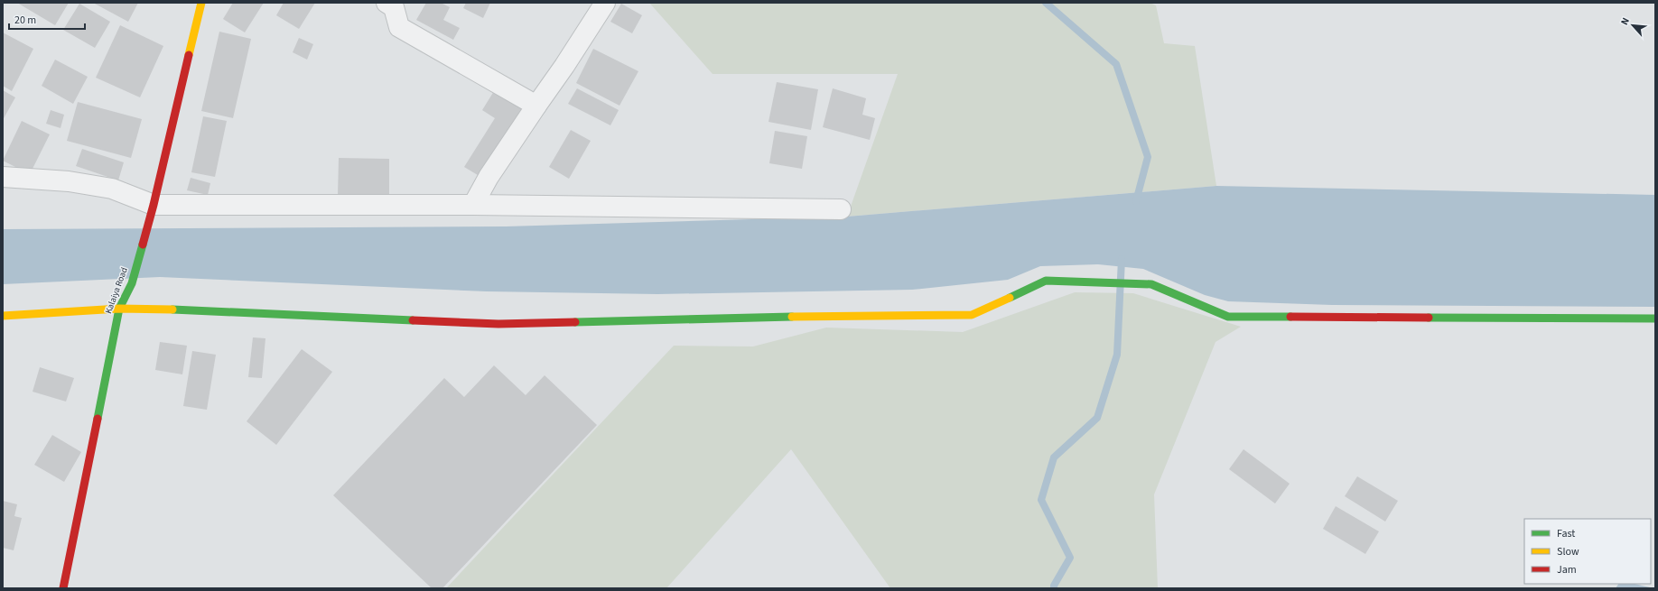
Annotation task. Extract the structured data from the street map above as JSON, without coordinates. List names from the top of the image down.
{
  "streets": {
    "main road": ["Kalaiya Road"]
  },
  "legend": ["Fast", "Slow", "Jam"],
  "scale_bar": "20 m",
  "north": "top left"
}
